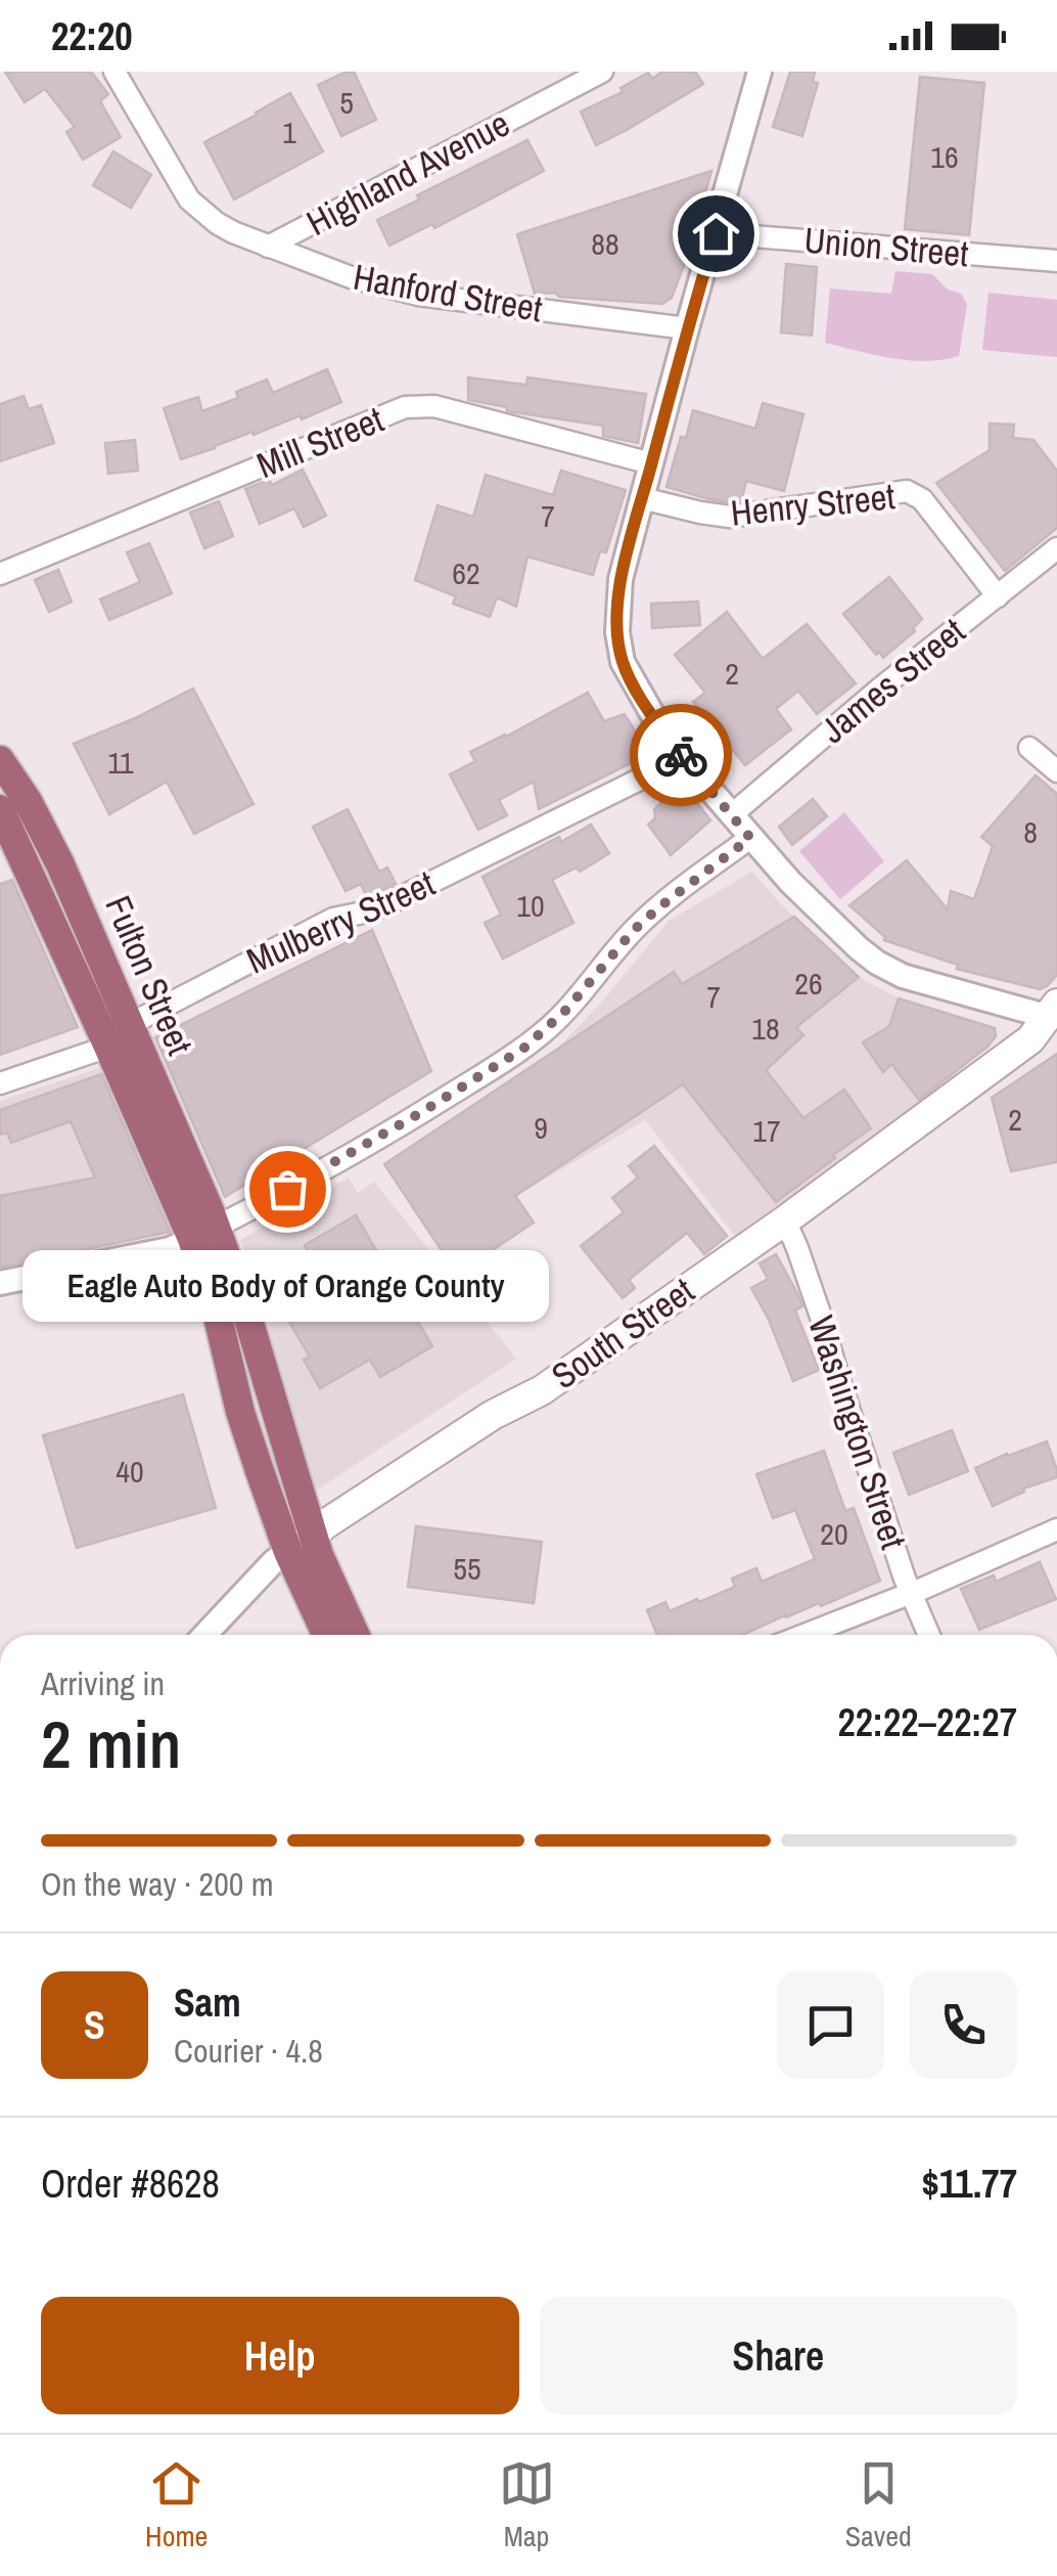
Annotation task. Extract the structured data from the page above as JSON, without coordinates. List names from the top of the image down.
{
  "streets": {
    "main road": ["Fulton Street", "South Street"],
    "street": [
      "Highland Avenue",
      "Union Street",
      "Hanford Street",
      "Mill Street",
      "Henry Street",
      "James Street",
      "Mulberry Street",
      "Washington Street"
    ]
  },
  "crossings": [
    ["Highland Avenue", "Hanford Street"],
    ["Henry Street", "James Street"],
    ["Mulberry Street", "Fulton Street"],
    ["Fulton Street", "South Street"],
    ["South Street", "Washington Street"]
  ],
  "places": ["Eagle Auto Body of Orange County"],
  "house_numbers": [
    "5",
    "1",
    "16",
    "88",
    "7",
    "62",
    "2",
    "11",
    "8",
    "10",
    "26",
    "7",
    "18",
    "2",
    "9",
    "17",
    "40",
    "20",
    "55"
  ],
  "page": {
    "status": "22:20",
    "bubble": "Eagle Auto Body of Orange County",
    "heading": ["2 min", "Arriving in", "22:22–22:27"],
    "panel": [
      "Sam",
      "Courier · 4.8",
      "Order #8628",
      "$11.77"
    ],
    "bar": "On the way · 200 m",
    "round": "S",
    "buttons": ["Help", "Share"],
    "tabs": ["Home", "Map", "Saved"]
  }
}
